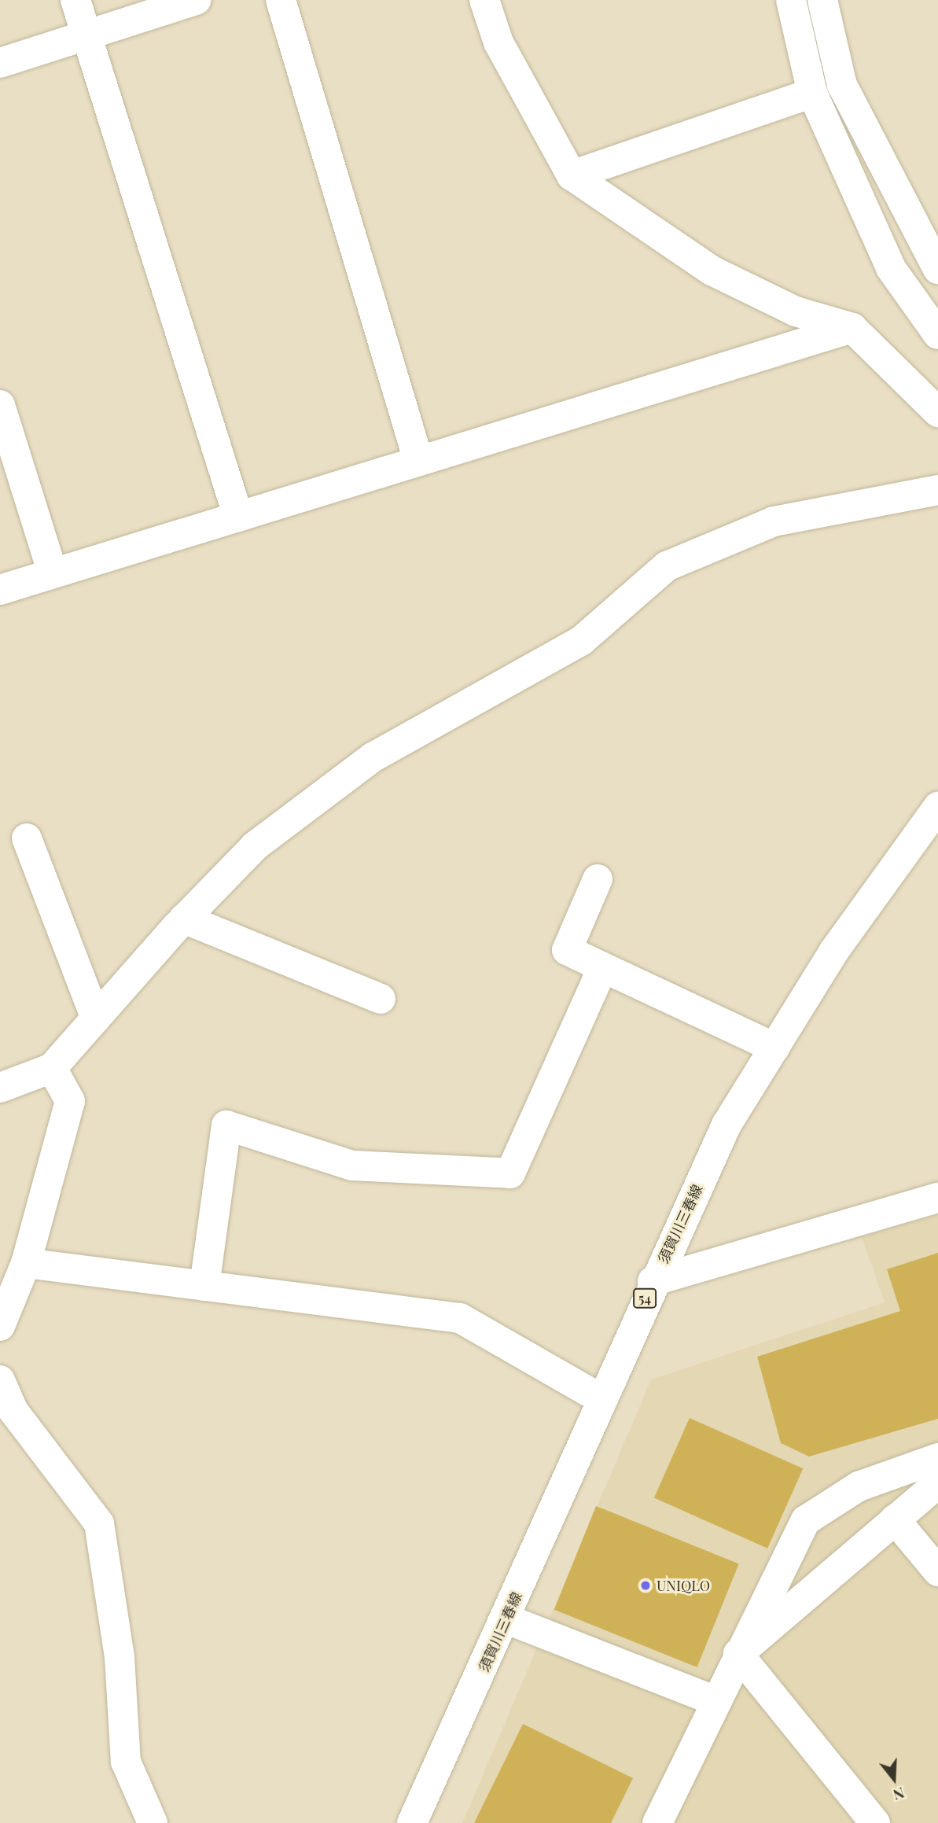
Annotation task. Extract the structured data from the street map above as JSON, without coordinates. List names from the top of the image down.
{
  "streets": {
    "street": ["須賀川三春線", "54"]
  },
  "places": ["UNIQLO"],
  "north": "bottom"
}
